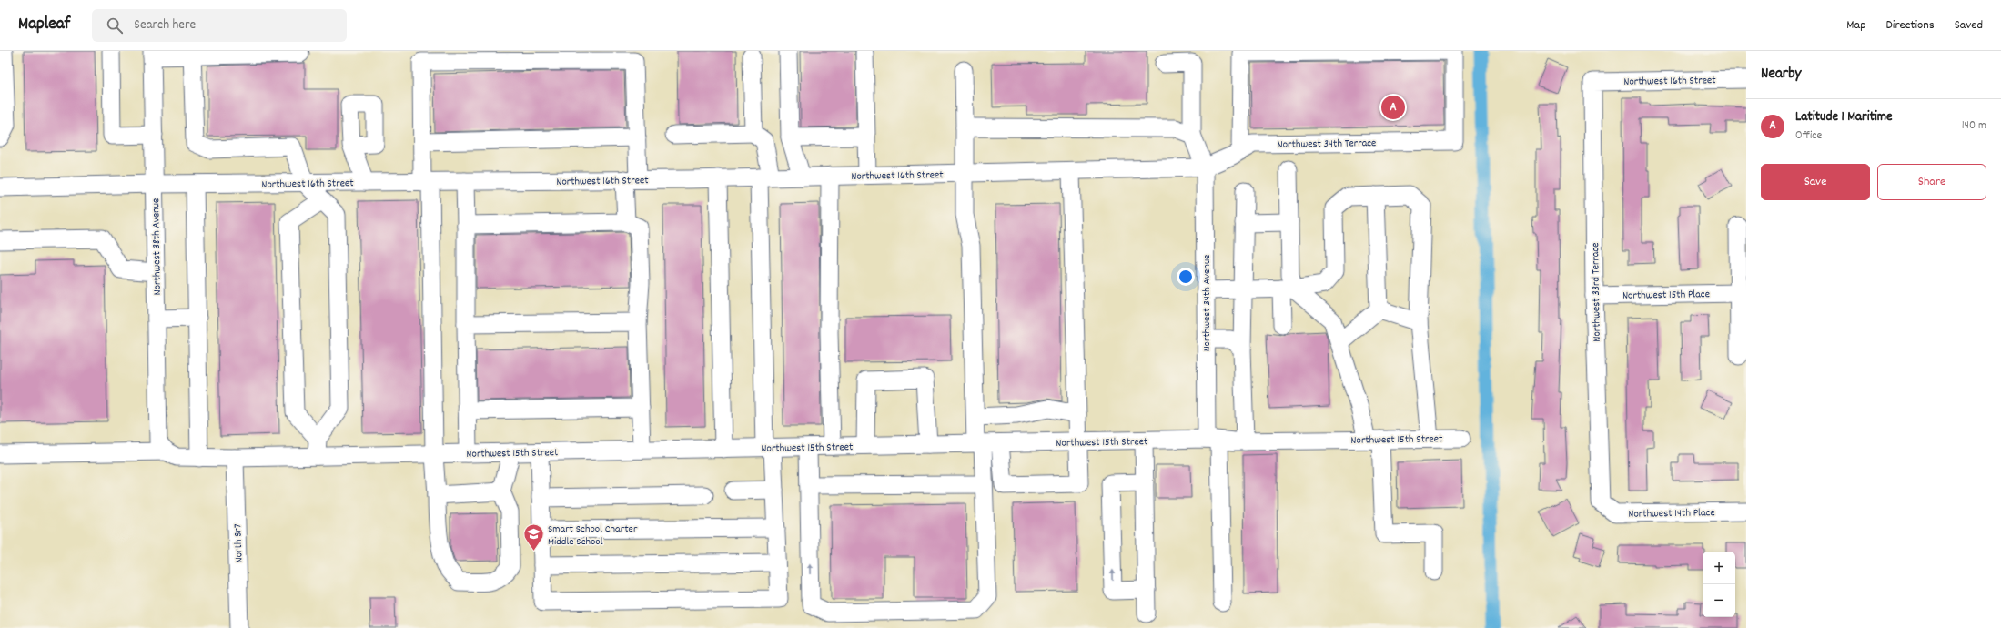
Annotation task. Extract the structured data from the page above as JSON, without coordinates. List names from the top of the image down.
{
  "streets": {
    "street": [
      "Northwest 16th Street",
      "Northwest 34th Terrace",
      "Northwest 38th Avenue",
      "Northwest 33rd Terrace",
      "Northwest 15th Place",
      "Northwest 34th Avenue",
      "Northwest 15th Street",
      "Northwest 14th Place",
      "North Sr7"
    ]
  },
  "crossings": [
    ["Northwest 16th Street", "Northwest 34th Terrace"],
    ["Northwest 16th Street", "Northwest 38th Avenue"],
    ["Northwest 16th Street", "Northwest 33rd Terrace"],
    ["Northwest 16th Street", "Northwest 34th Avenue"],
    ["Northwest 34th Terrace", "Northwest 34th Avenue"],
    ["Northwest 38th Avenue", "Northwest 15th Street"],
    ["Northwest 33rd Terrace", "Northwest 15th Place"],
    ["Northwest 33rd Terrace", "Northwest 14th Place"],
    ["Northwest 34th Avenue", "Northwest 15th Street"],
    ["Northwest 15th Street", "North Sr7"]
  ],
  "places": {
    "school or university": ["Smart School Charter Middle School"]
  },
  "page": {
    "header": "Mapleaf",
    "search": "Search here",
    "nav": ["Map", "Directions", "Saved"],
    "heading": "Nearby",
    "pins": "A",
    "list": [
      {
        "mark": "A",
        "name": "Latitude 1 Maritime",
        "note": "Office",
        "value": "140 m"
      }
    ],
    "buttons": ["Save", "Share"],
    "map_buttons": ["+", "−"]
  }
}
